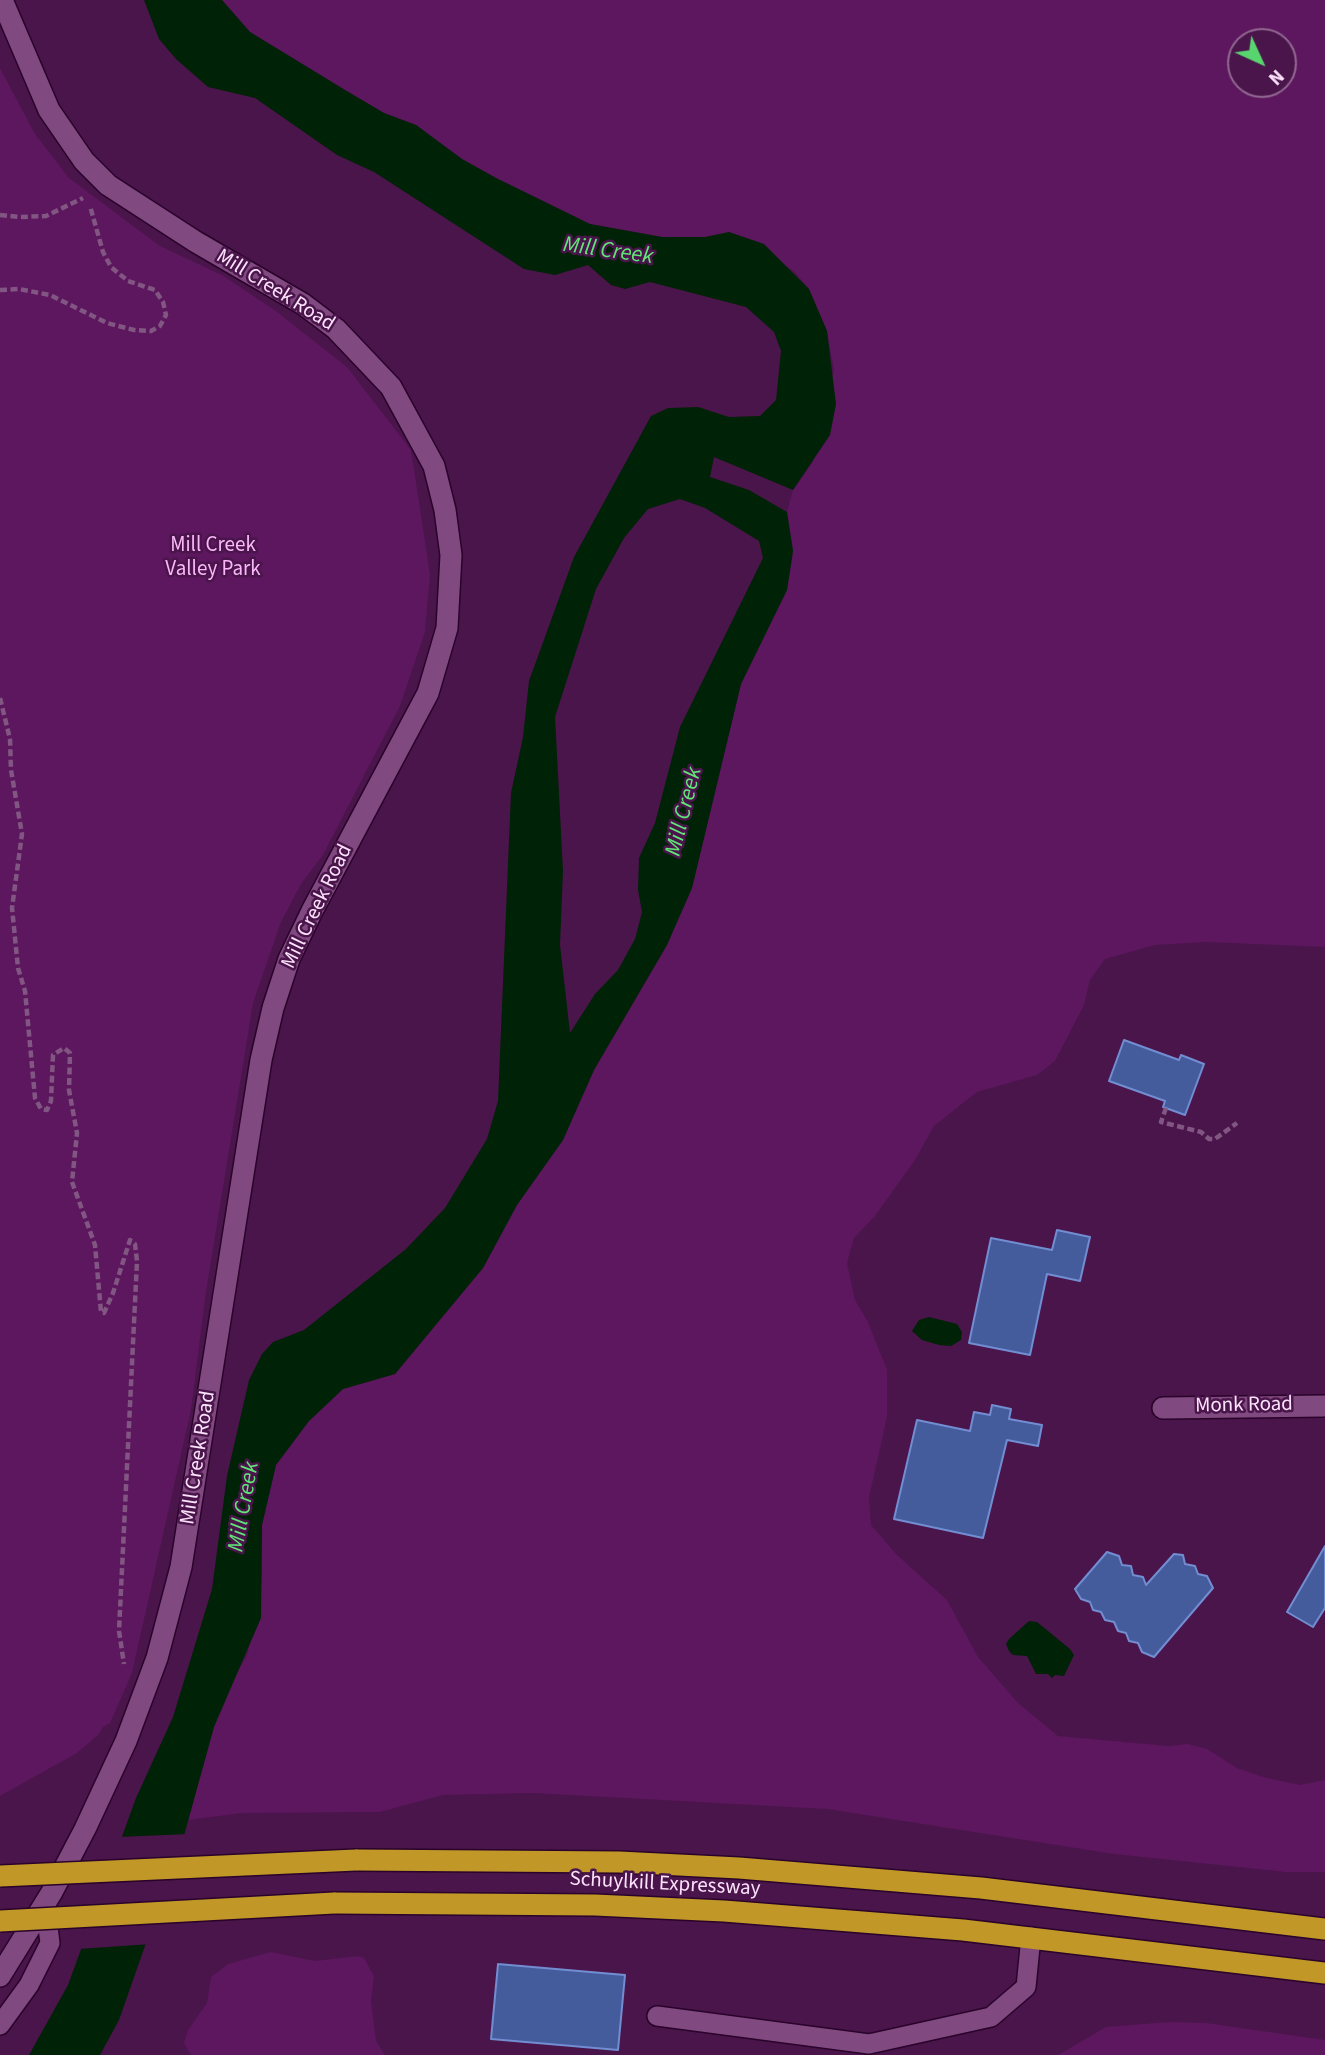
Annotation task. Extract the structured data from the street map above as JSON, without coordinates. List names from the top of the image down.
{
  "streets": {
    "highway": ["Schuylkill Expressway"],
    "street": ["Mill Creek Road", "Monk Road"]
  },
  "water": ["Mill Creek"],
  "parks": ["Mill Creek Valley Park"],
  "north": "bottom right"
}
